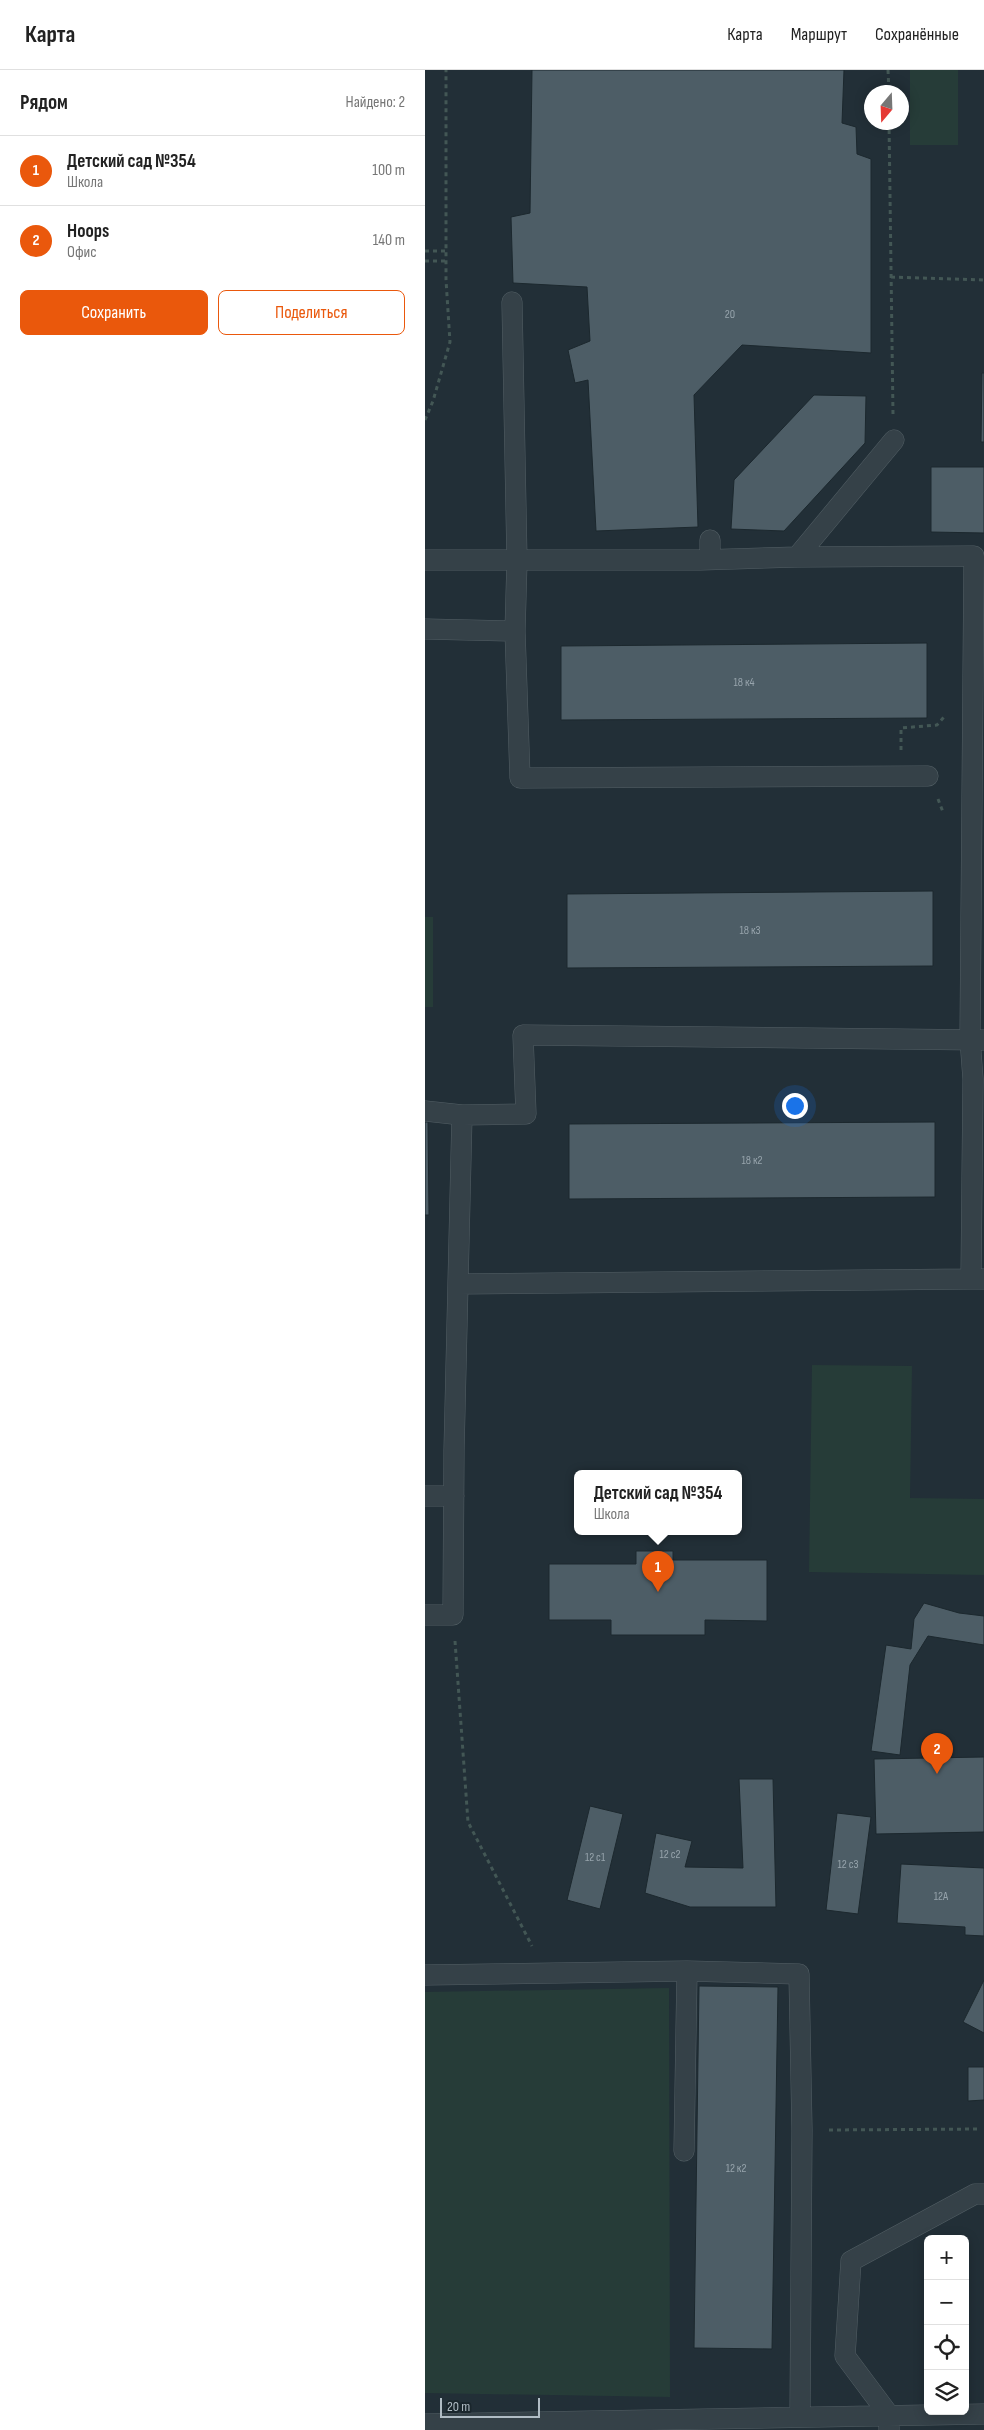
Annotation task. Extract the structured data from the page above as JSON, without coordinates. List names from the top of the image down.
{
  "house_numbers": [
    "20",
    "18 к4",
    "18 к3",
    "18 к2",
    "12 с2",
    "12 с1",
    "12 с3",
    "12А",
    "12 к2"
  ],
  "scale_bar": "20 m",
  "north": "bottom",
  "page": {
    "header": "Карта",
    "nav": ["Карта", "Маршрут", "Сохранённые"],
    "heading": ["Рядом", "Найдено: 2"],
    "list": [
      {
        "mark": "1",
        "name": "Детский сад №354",
        "note": "Школа",
        "value": "100 m"
      },
      {
        "mark": "2",
        "name": "Hoops",
        "note": "Офис",
        "value": "140 m"
      }
    ],
    "buttons": ["Сохранить", "Поделиться"],
    "popup": ["Детский сад №354", "Школа"],
    "pins": ["1", "2"],
    "map_buttons": ["+", "−"],
    "scale": "20 m"
  }
}
